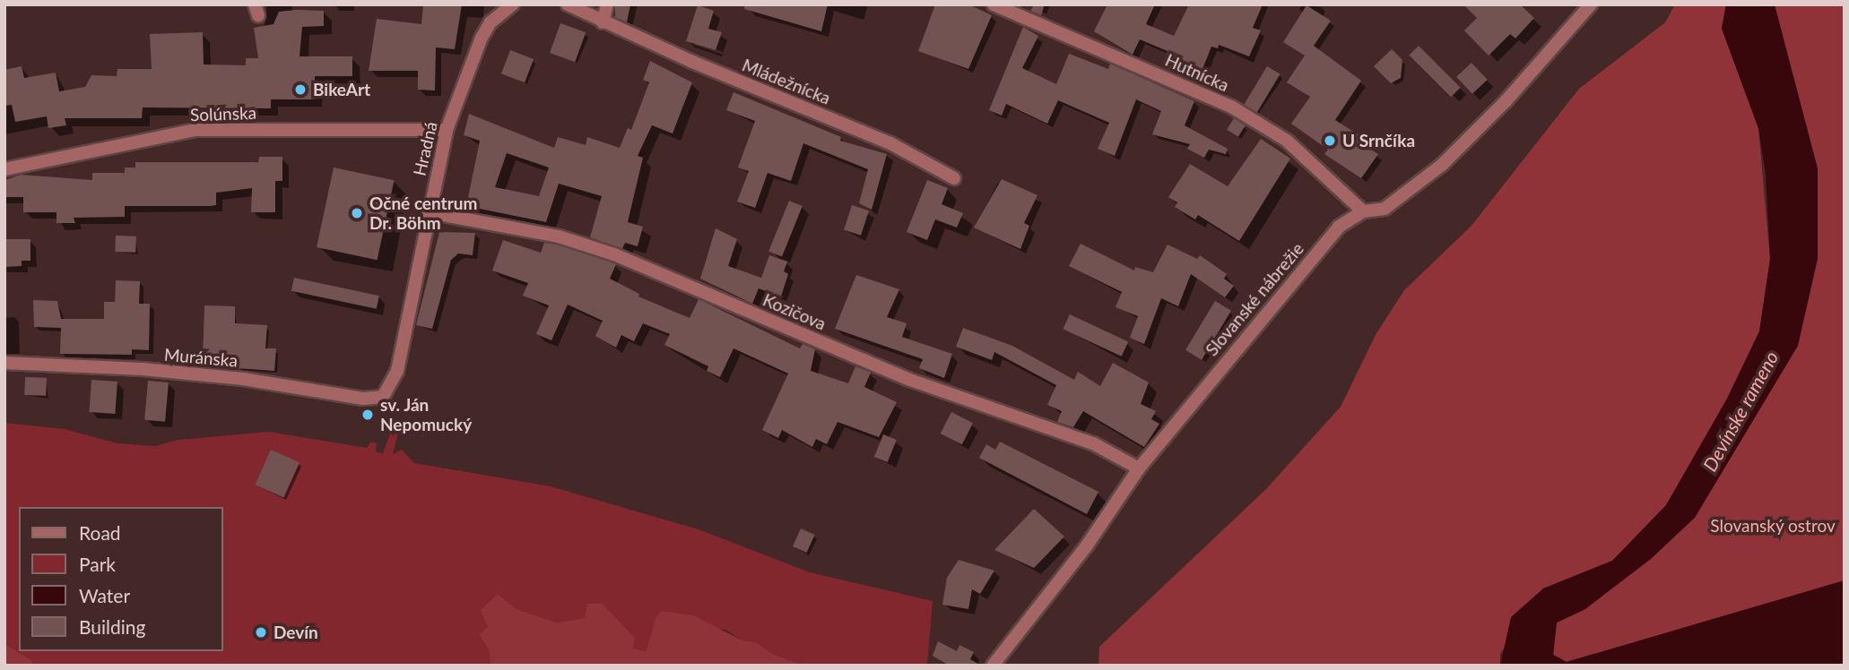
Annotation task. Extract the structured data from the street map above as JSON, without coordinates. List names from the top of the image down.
{
  "streets": {
    "street": [
      "Hutnícka",
      "Mládežnícka",
      "Solúnska",
      "Hradná",
      "Slovanské nábrežie",
      "Kozičova",
      "Muránska"
    ]
  },
  "crossings": [
    ["Hutnícka", "Slovanské nábrežie"],
    ["Solúnska", "Hradná"],
    ["Hradná", "Kozičova"],
    ["Hradná", "Muránska"],
    ["Slovanské nábrežie", "Kozičova"]
  ],
  "water": ["Devínske rameno"],
  "parks": ["Slovanský ostrov"],
  "places": [
    "BikeArt",
    "U Srnčíka",
    "Očné centrum Dr. Böhm",
    "sv. Ján Nepomucký",
    "Devín"
  ],
  "legend": [
    "Road",
    "Park",
    "Water",
    "Building"
  ]
}
